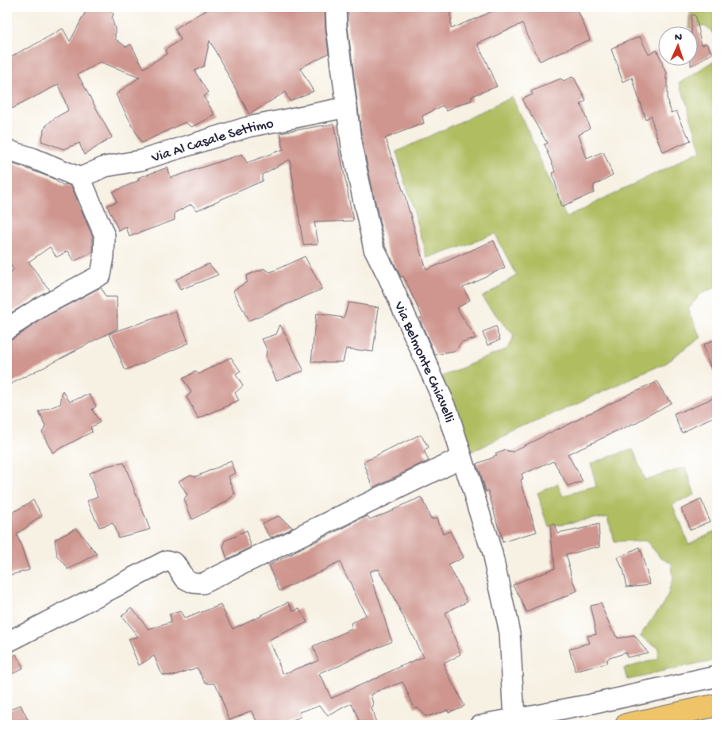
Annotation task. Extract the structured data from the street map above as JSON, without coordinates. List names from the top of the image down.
{
  "streets": {
    "street": ["Via Al Casale Settimo", "Via Belmonte Chiavelli"]
  },
  "crossings": [
    ["Via Al Casale Settimo", "Via Belmonte Chiavelli"]
  ],
  "north": "top"
}
